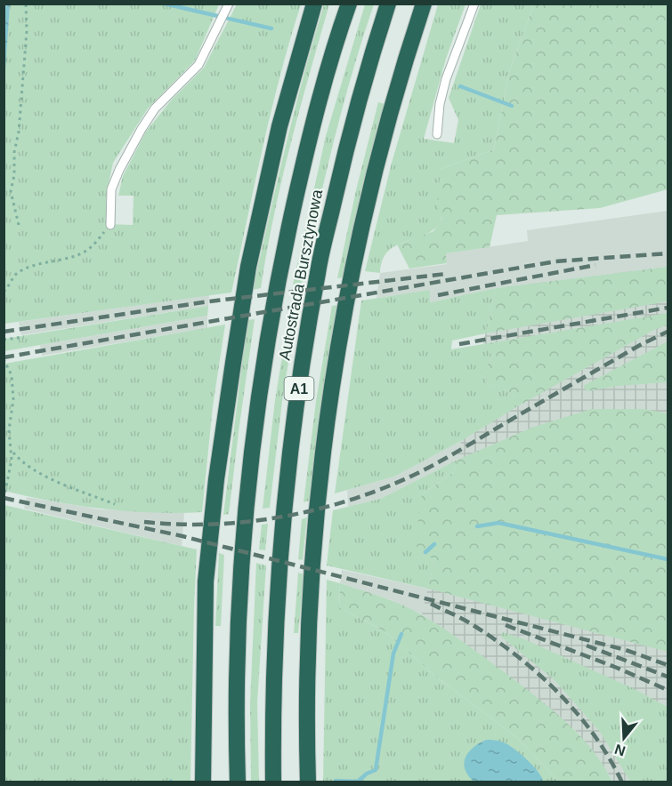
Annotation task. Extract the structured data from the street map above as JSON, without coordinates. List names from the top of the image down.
{
  "streets": {
    "highway": ["Autostrada Bursztynowa", "A1"]
  },
  "north": "bottom"
}
